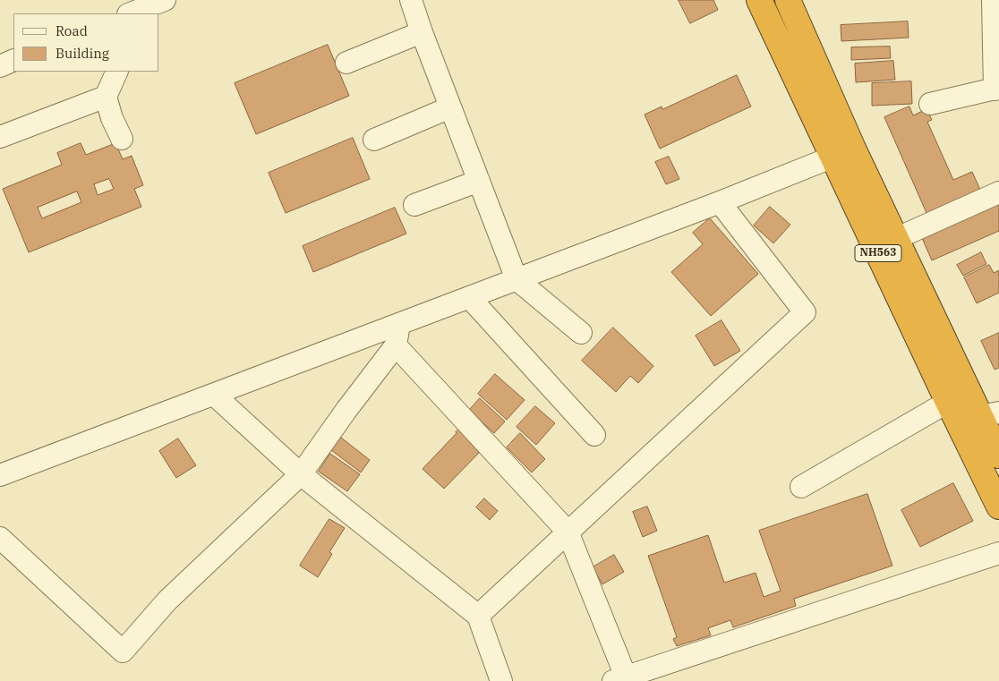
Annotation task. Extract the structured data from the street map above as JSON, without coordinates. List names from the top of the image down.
{
  "streets": {
    "highway": ["NH563"]
  },
  "legend": ["Road", "Building"]
}
